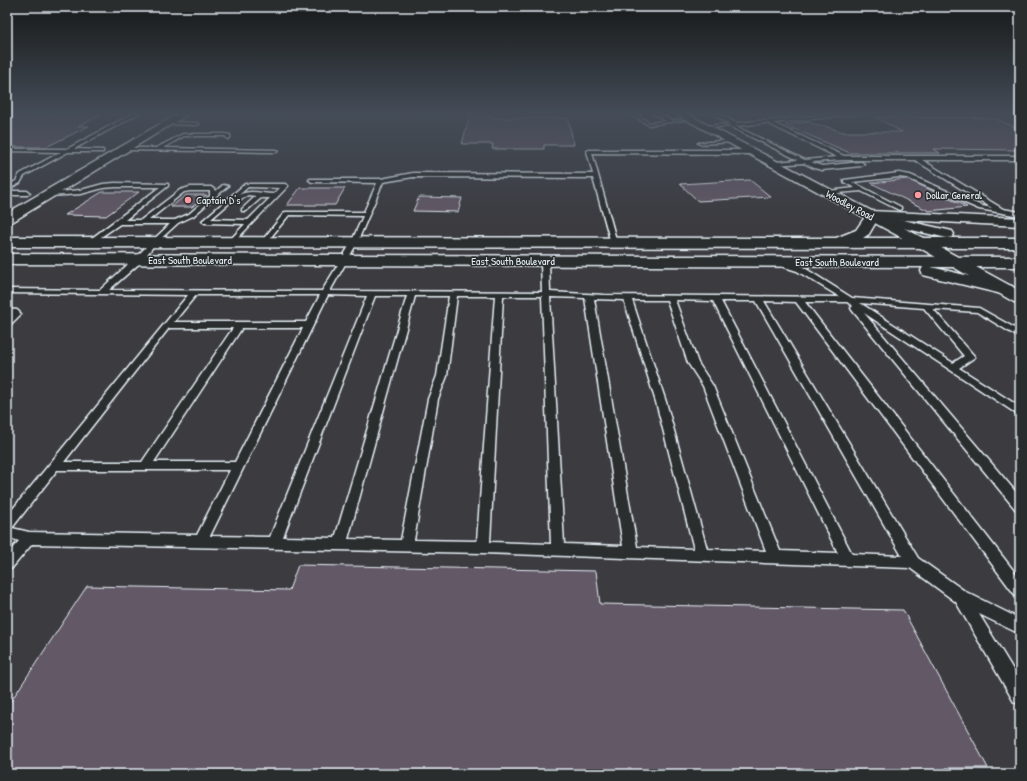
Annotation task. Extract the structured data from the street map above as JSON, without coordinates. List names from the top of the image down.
{
  "streets": {
    "main road": ["Woodley Road", "East South Boulevard"]
  },
  "crossings": [
    ["Woodley Road", "East South Boulevard"]
  ],
  "places": ["Dollar General", "Captain D's"]
}
